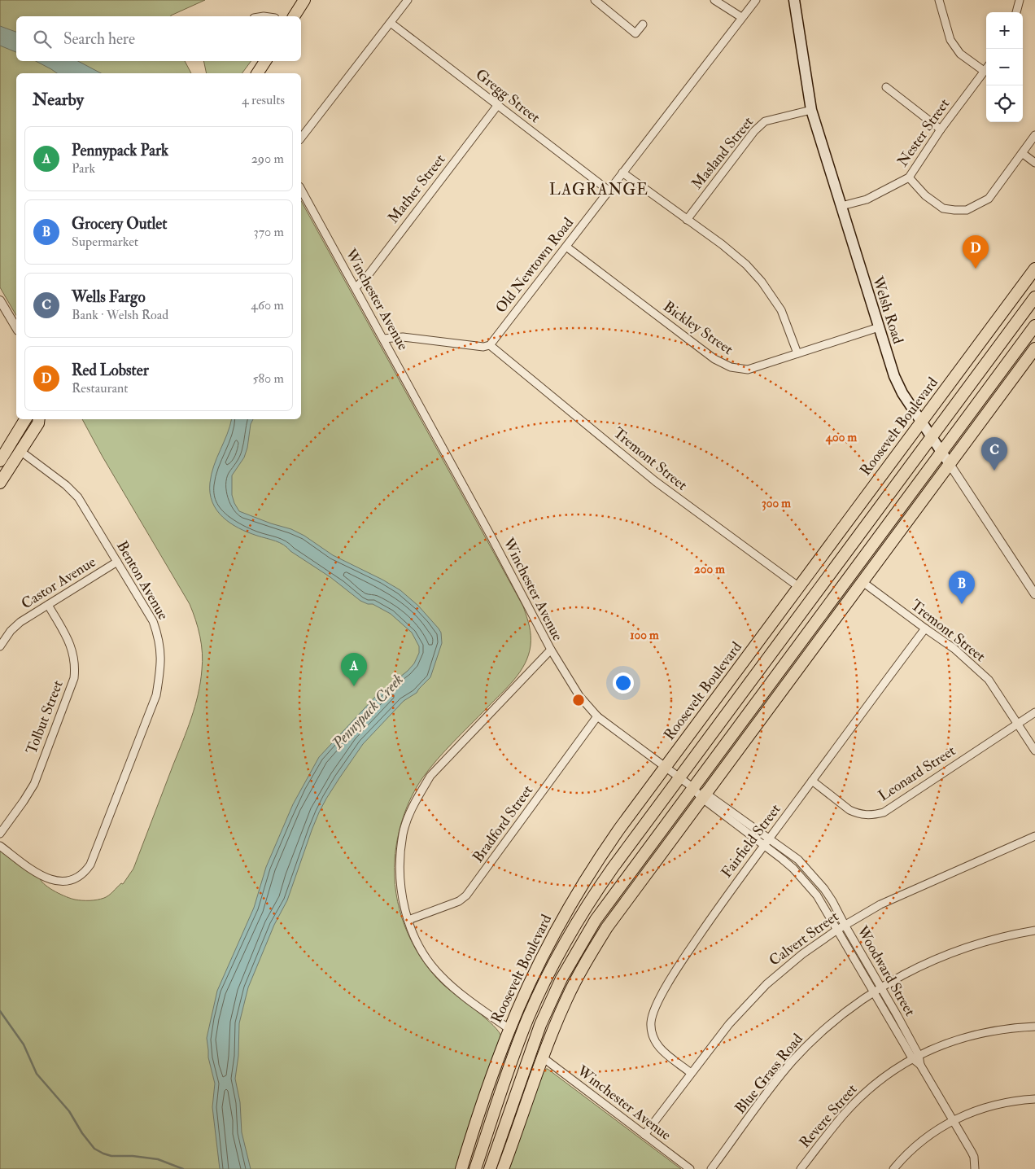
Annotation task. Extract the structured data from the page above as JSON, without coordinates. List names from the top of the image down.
{
  "streets": {
    "main road": ["Welsh Road", "Roosevelt Boulevard"],
    "street": [
      "Gregg Street",
      "Nester Street",
      "Masland Street",
      "Mather Street",
      "Old Newtown Road",
      "Winchester Avenue",
      "Bickley Street",
      "Tremont Street",
      "Benton Avenue",
      "Castor Avenue",
      "Tolbut Street",
      "Leonard Street",
      "Bradford Street",
      "Fairfield Street",
      "Calvert Street",
      "Woodward Street",
      "Blue Grass Road",
      "Revere Street"
    ]
  },
  "crossings": [
    ["Gregg Street", "Mather Street"],
    ["Gregg Street", "Old Newtown Road"],
    ["Nester Street", "Welsh Road"],
    ["Masland Street", "Welsh Road"],
    ["Mather Street", "Winchester Avenue"],
    ["Old Newtown Road", "Bickley Street"],
    ["Old Newtown Road", "Tremont Street"],
    ["Winchester Avenue", "Roosevelt Boulevard"],
    ["Winchester Avenue", "Bradford Street"],
    ["Winchester Avenue", "Calvert Street"],
    ["Winchester Avenue", "Woodward Street"],
    ["Welsh Road", "Bickley Street"],
    ["Welsh Road", "Roosevelt Boulevard"],
    ["Roosevelt Boulevard", "Tremont Street"],
    ["Roosevelt Boulevard", "Woodward Street"],
    ["Tremont Street", "Leonard Street"],
    ["Tremont Street", "Fairfield Street"],
    ["Benton Avenue", "Castor Avenue"],
    ["Castor Avenue", "Tolbut Street"],
    ["Leonard Street", "Fairfield Street"],
    ["Bradford Street", "Woodward Street"],
    ["Fairfield Street", "Calvert Street"],
    ["Fairfield Street", "Woodward Street"],
    ["Calvert Street", "Woodward Street"],
    ["Woodward Street", "Blue Grass Road"],
    ["Woodward Street", "Revere Street"]
  ],
  "districts": ["LAGRANGE"],
  "water": ["Pennypack Creek"],
  "page": {
    "map_buttons": ["+", "−"],
    "search": "Search here",
    "heading": ["Nearby", "4 results"],
    "list": [
      {
        "mark": "A",
        "name": "Pennypack Park",
        "note": "Park",
        "value": "290 m"
      },
      {
        "mark": "B",
        "name": "Grocery Outlet",
        "note": "Supermarket",
        "value": "370 m"
      },
      {
        "mark": "C",
        "name": "Wells Fargo",
        "note": "Bank · Welsh Road",
        "value": "460 m"
      },
      {
        "mark": "D",
        "name": "Red Lobster",
        "note": "Restaurant",
        "value": "580 m"
      }
    ],
    "pins": [
      "D",
      "C",
      "B",
      "A"
    ]
  },
  "rings": [
    "400 m",
    "300 m",
    "200 m",
    "100 m"
  ]
}
